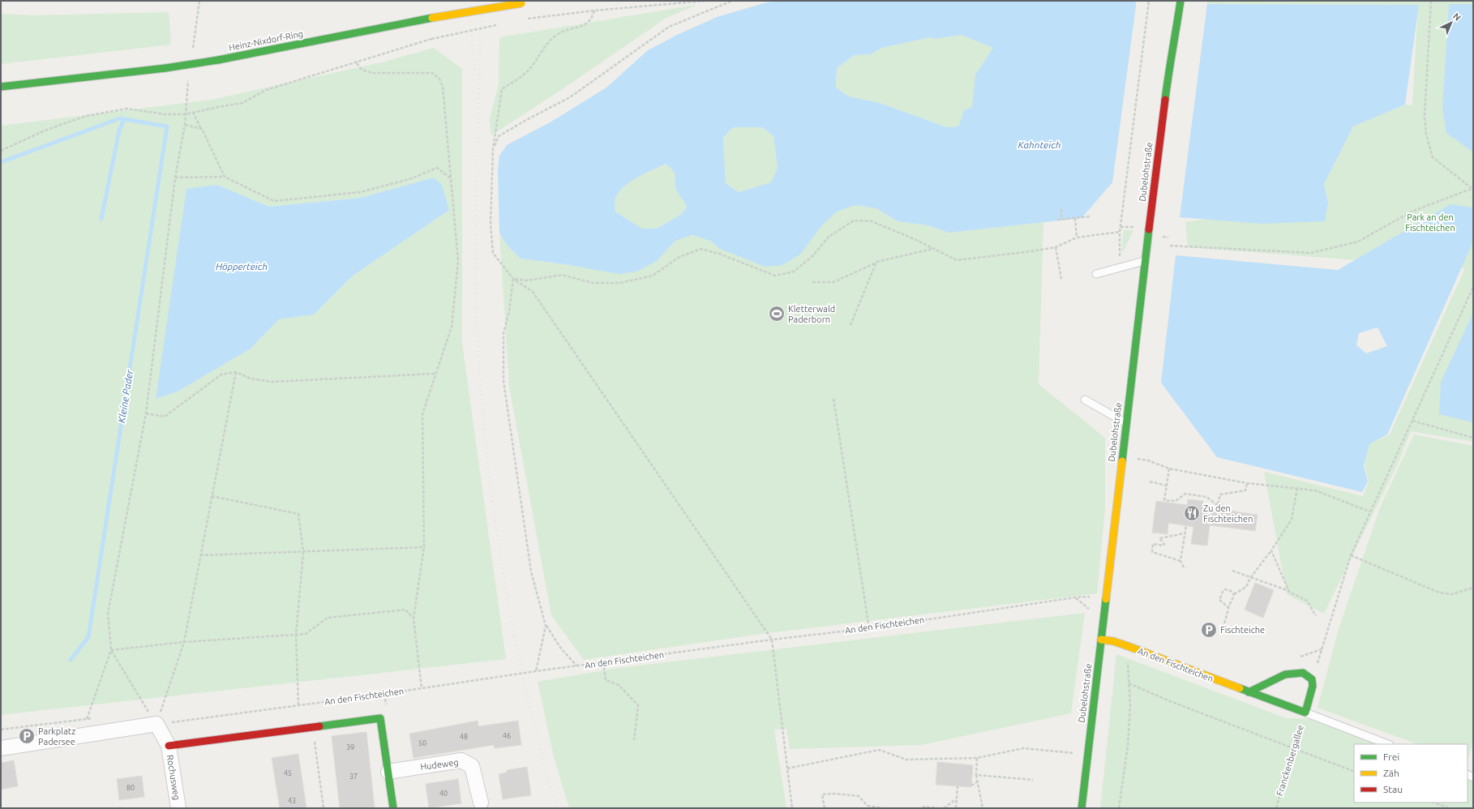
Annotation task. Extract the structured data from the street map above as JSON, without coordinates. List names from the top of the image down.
{
  "streets": {
    "main road": ["Heinz-Nixdorf-Ring", "Dubelohstraße", "An den Fischteichen"],
    "street": ["Hudeweg", "Rochusweg"],
    "path": ["Franckenbergallee"]
  },
  "crossings": [
    ["Dubelohstraße", "An den Fischteichen"],
    ["An den Fischteichen", "Franckenbergallee"]
  ],
  "water": ["Kahnteich", "Höpperteich", "Kleine Pader"],
  "parks": ["Park an den Fischteichen"],
  "places": {
    "sports": ["Kletterwald Paderborn"],
    "restaurant": ["Zu den Fischteichen"],
    "parking": ["Fischteiche", "Parkplatz Padersee"]
  },
  "house_numbers": [
    "46",
    "48",
    "50",
    "39",
    "45",
    "37",
    "80",
    "40",
    "43"
  ],
  "legend": ["Frei", "Zäh", "Stau"],
  "north": "top right"
}
